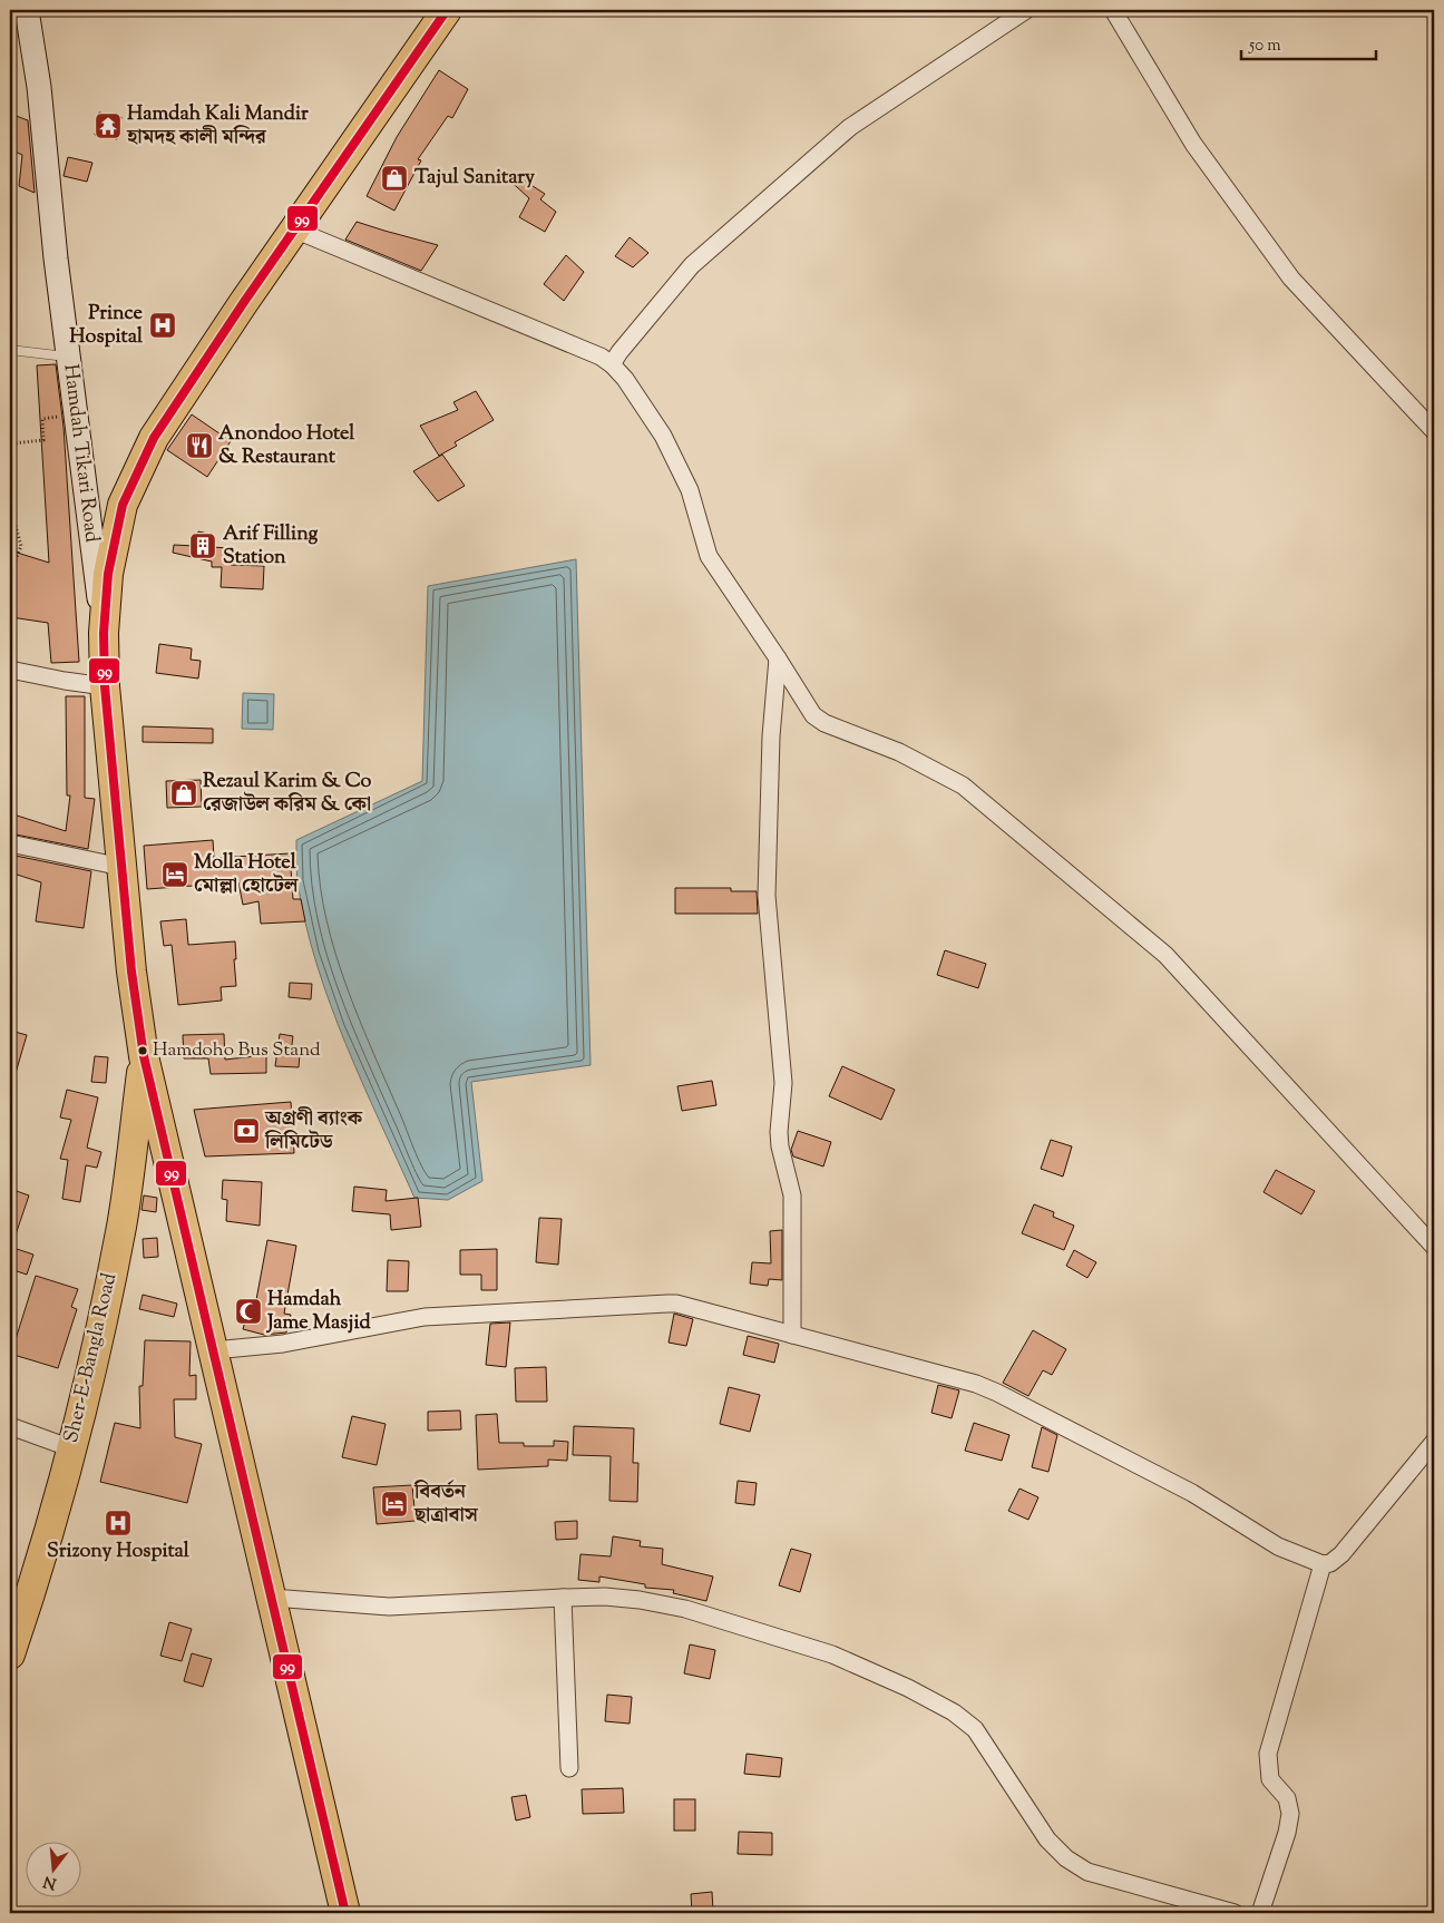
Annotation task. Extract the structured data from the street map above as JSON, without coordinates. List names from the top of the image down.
{
  "streets": {
    "highway": ["Sher-E-Bangla Road"],
    "street": ["Hamdah Tikari Road"]
  },
  "places": {
    "temple": ["Hamdah Kali Mandir হামদহ কালী মন্দির"],
    "shop": ["Tajul Sanitary", "Rezaul Karim & Co রেজাউল করিম & কো"],
    "hospital": ["Prince Hospital", "Srizony Hospital"],
    "restaurant": ["Anondoo Hotel & Restaurant"],
    "building": ["Arif Filling Station"],
    "hotel": ["Molla Hotel মোল্লা হোটেল", "বিবর্তন ছাত্রাবাস"],
    "other": ["Hamdoho Bus Stand"],
    "bank": ["অগ্রণী ব্যাংক লিমিটেড"],
    "mosque": ["Hamdah Jame Masjid"]
  },
  "lines": ["transit line 99"],
  "scale_bar": "50 m",
  "north": "bottom"
}
